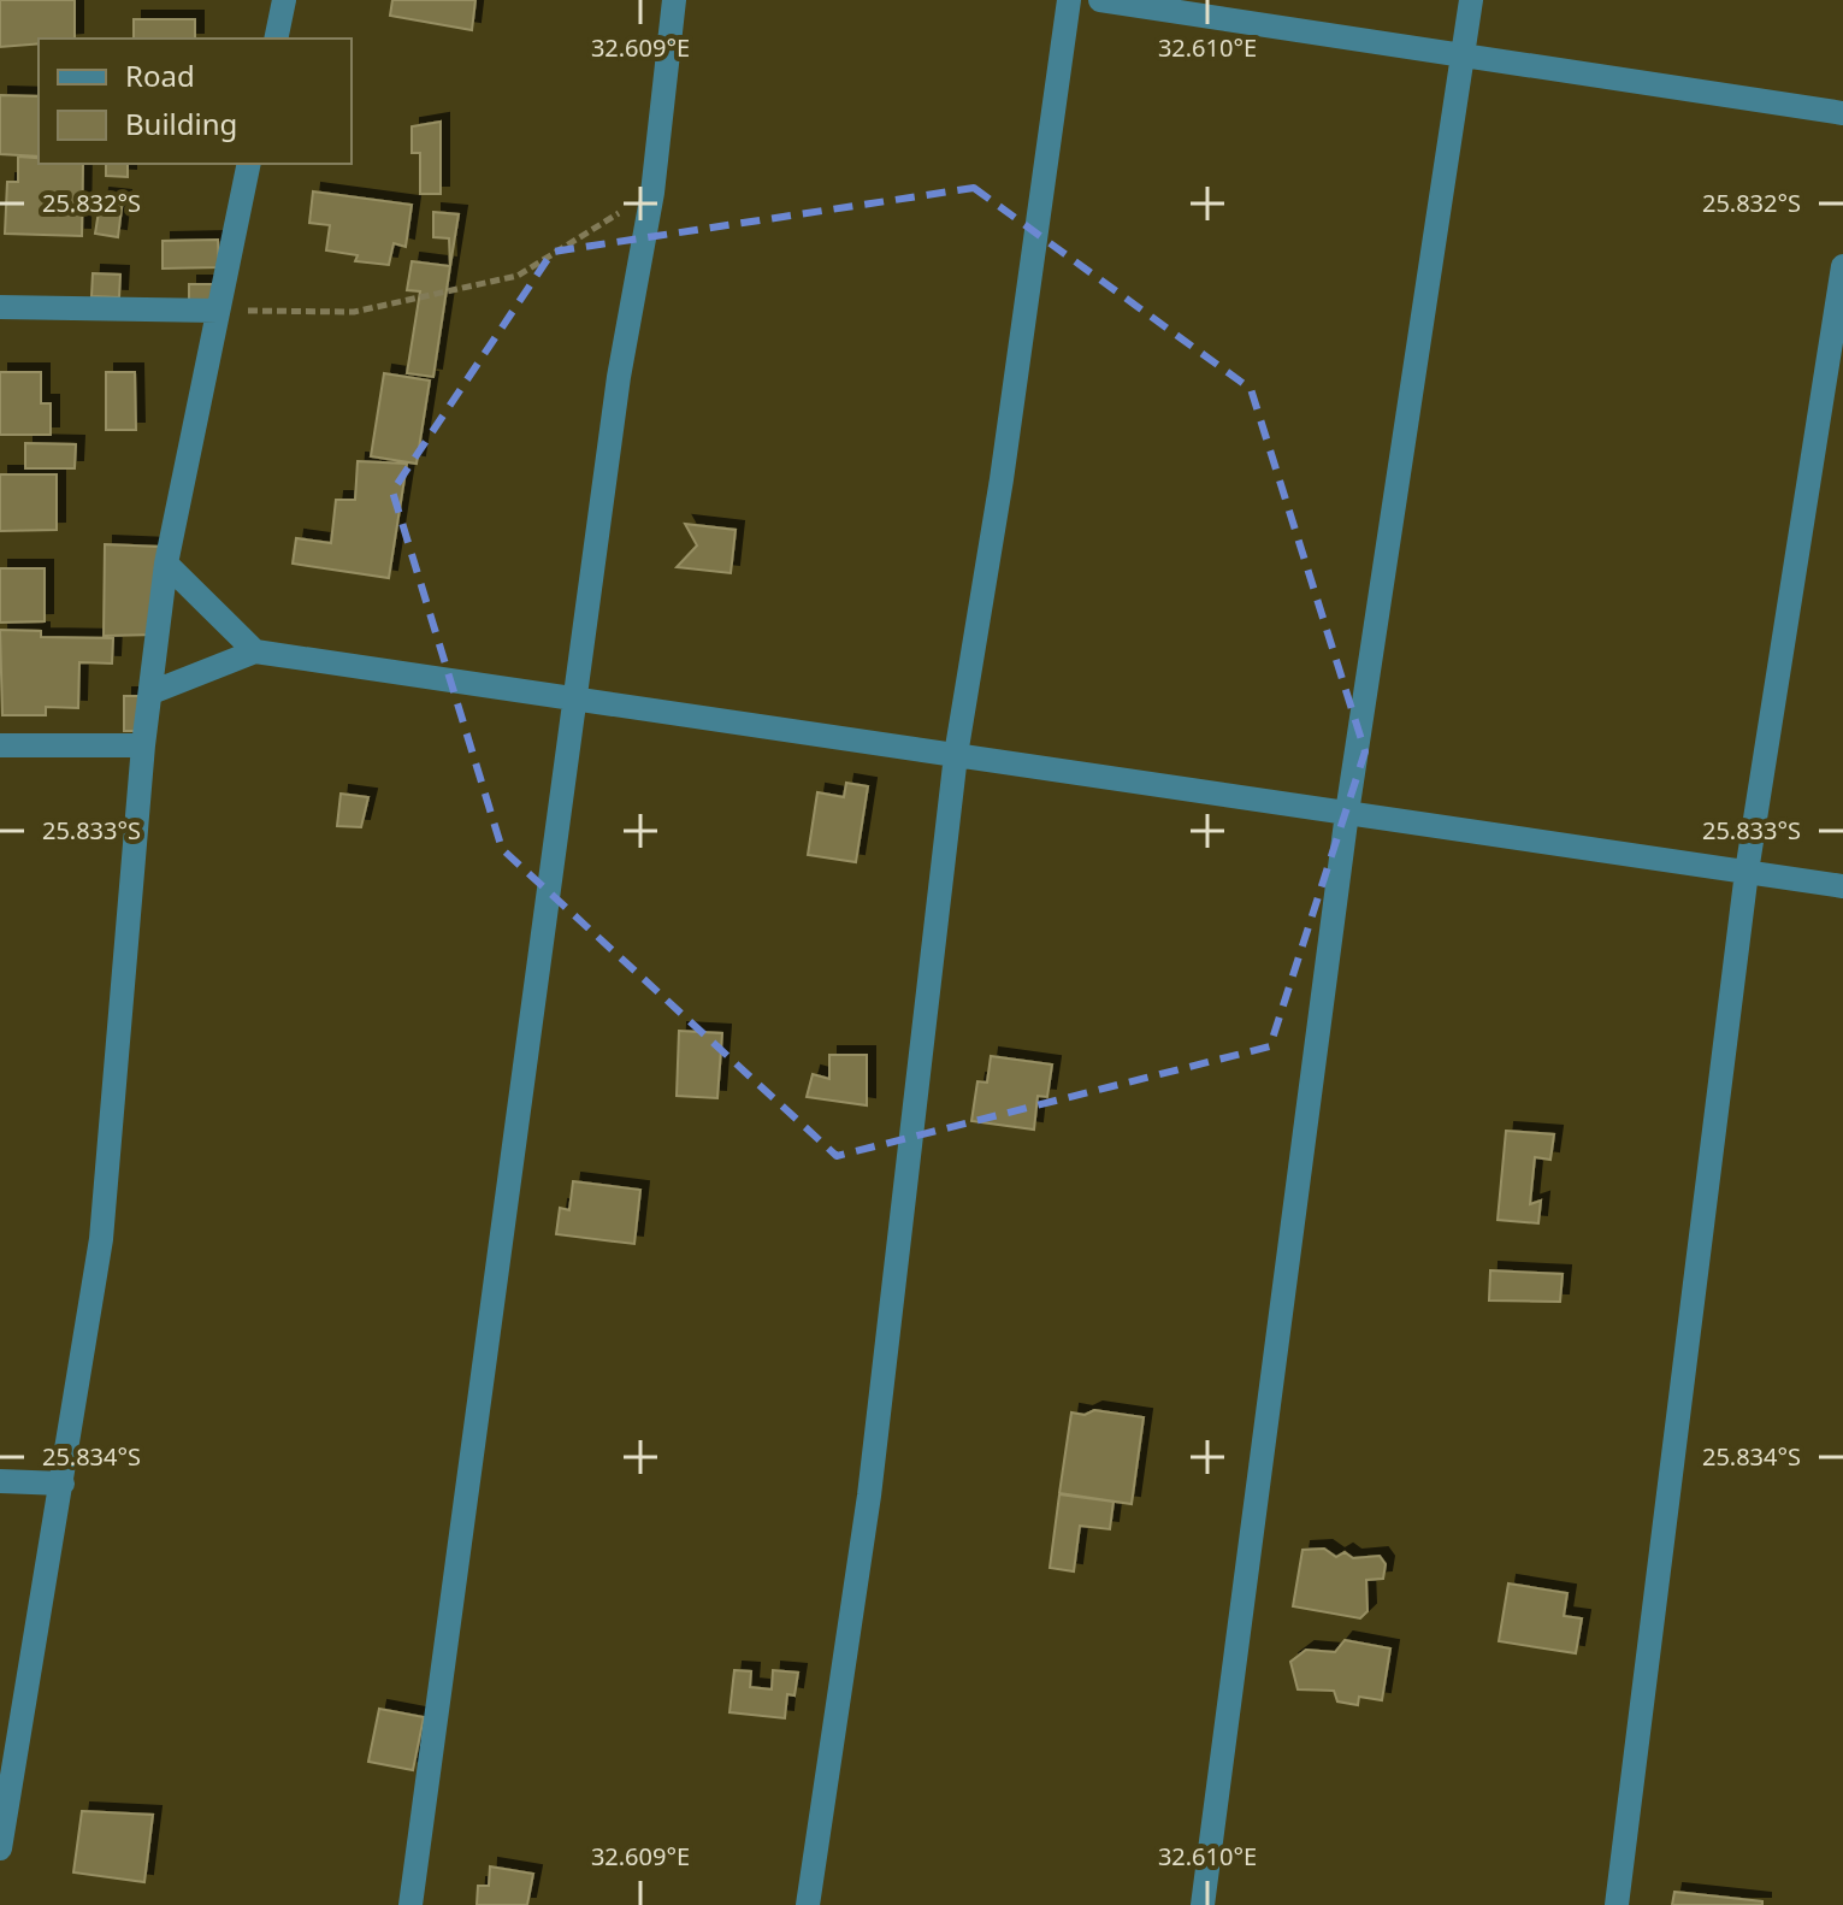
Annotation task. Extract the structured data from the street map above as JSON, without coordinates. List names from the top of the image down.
{
  "legend": ["Road", "Building"],
  "coordinates": [
    "32.609°E",
    "32.610°E",
    "25.832°S",
    "25.833°S",
    "25.834°S"
  ]
}
